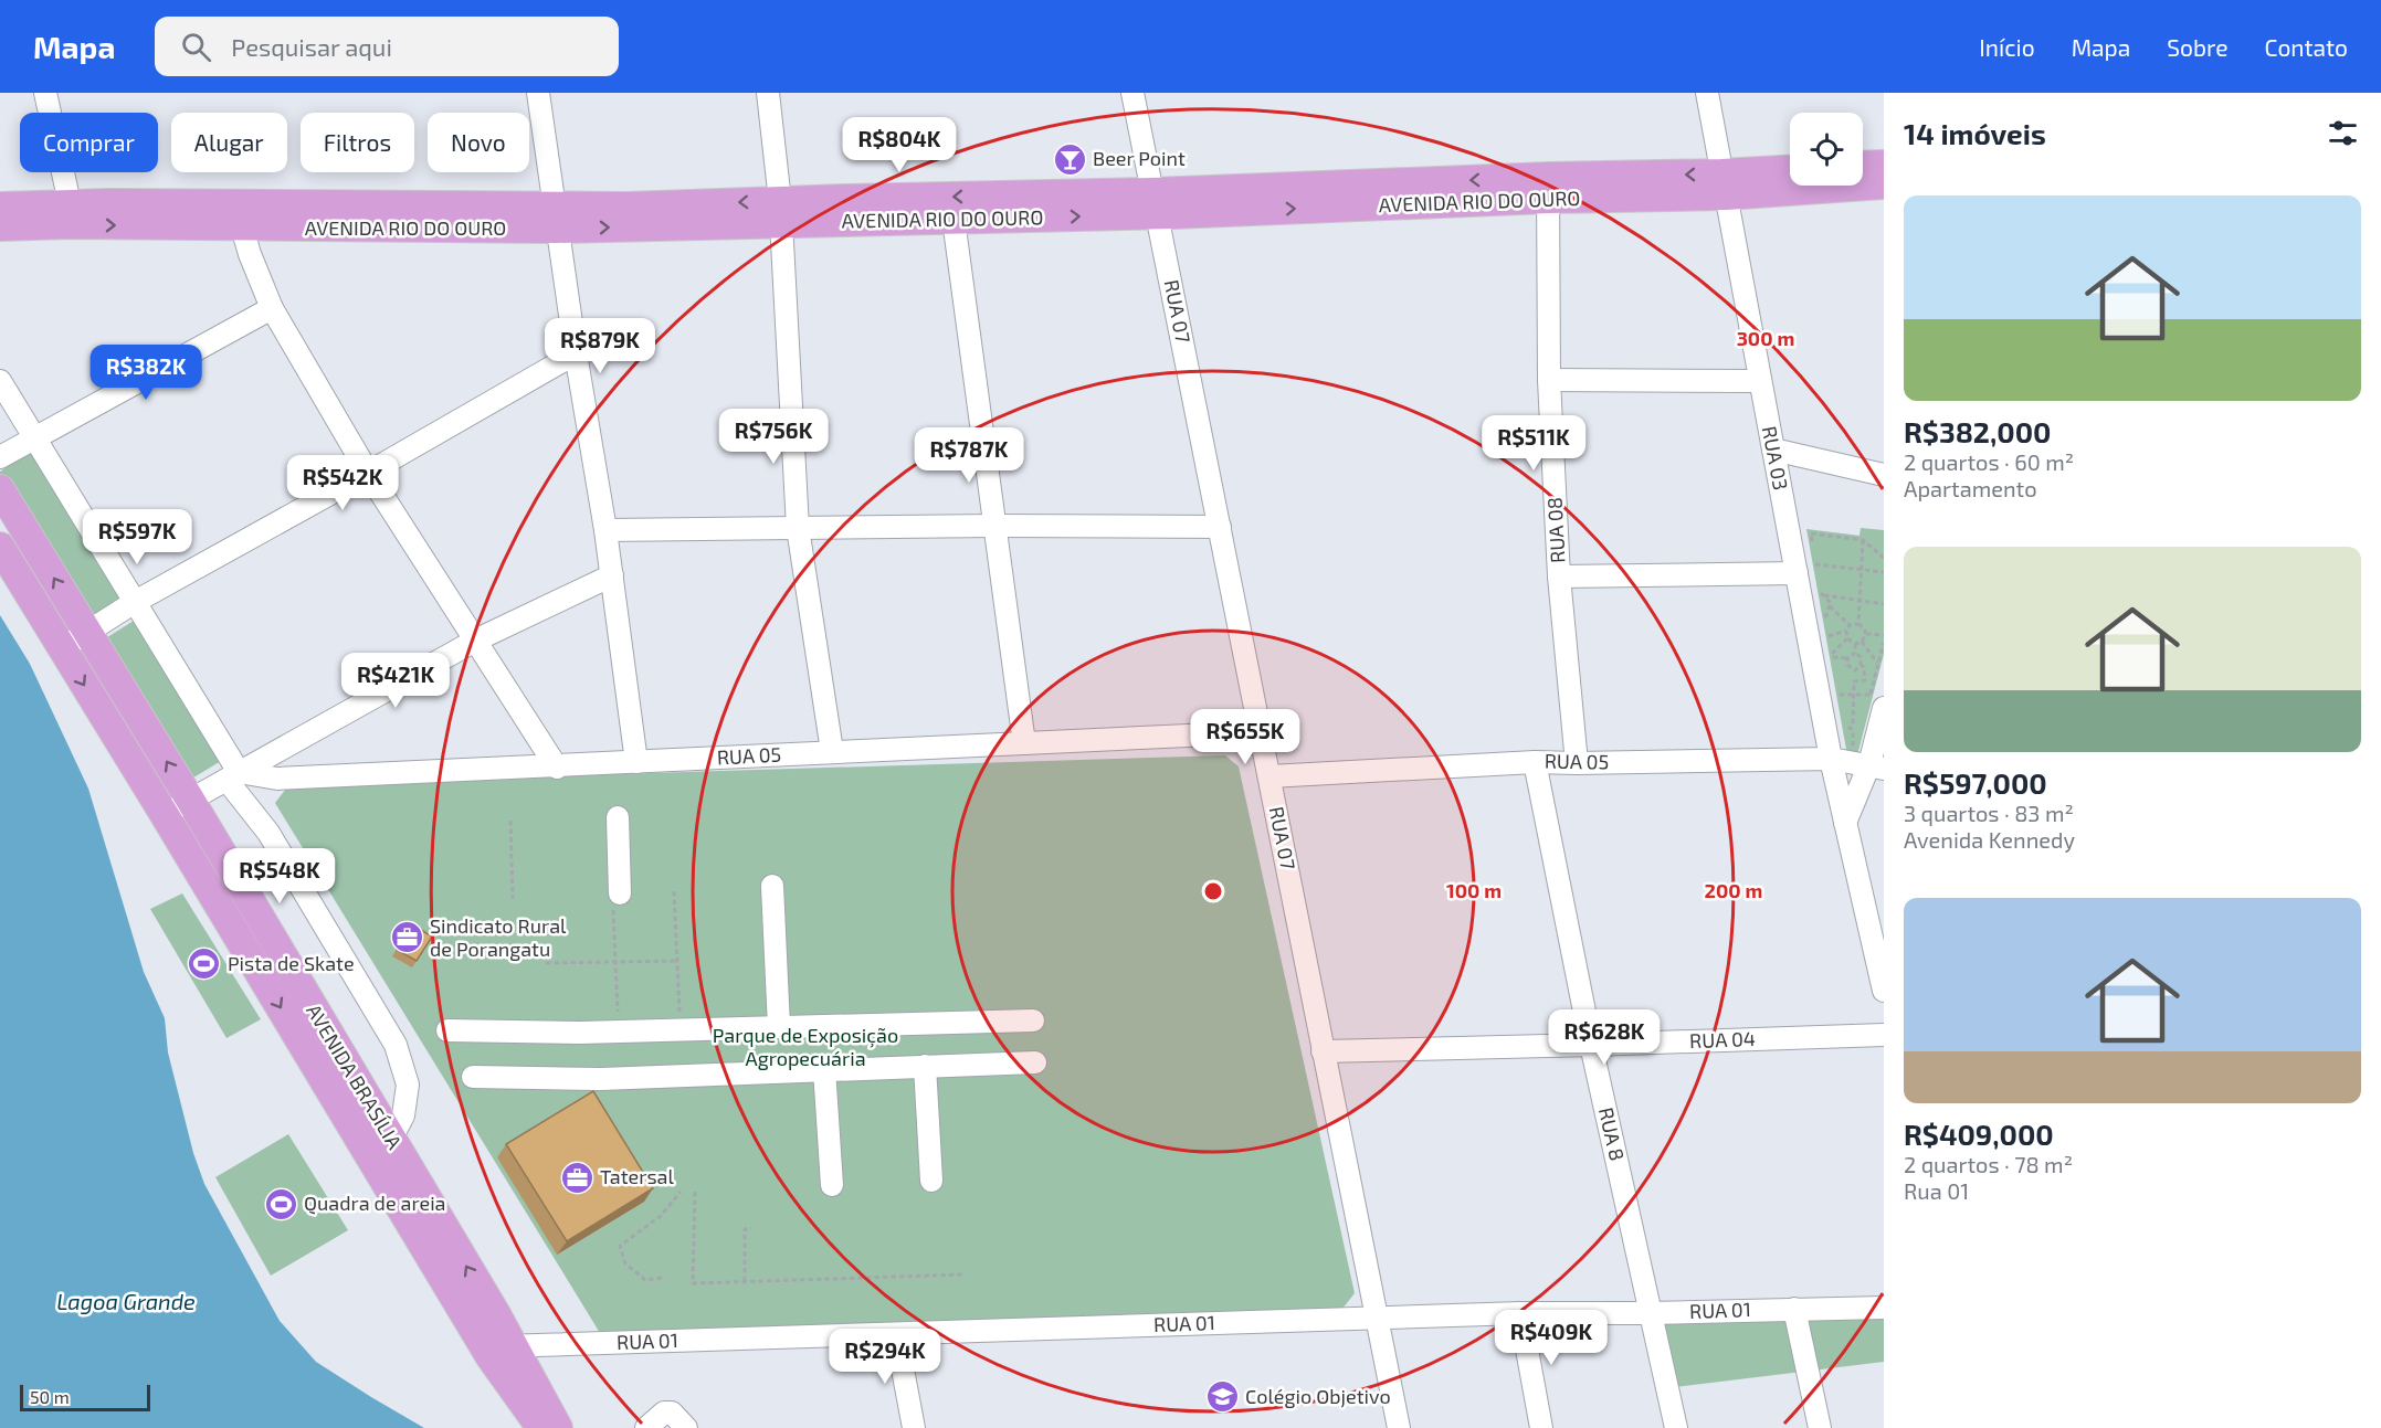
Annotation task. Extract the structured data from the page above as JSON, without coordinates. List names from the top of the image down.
{
  "streets": {
    "main road": ["AVENIDA RIO DO OURO", "AVENIDA BRASÍLIA"],
    "street": [
      "RUA 07",
      "RUA 03",
      "RUA 08",
      "RUA 05",
      "RUA 04",
      "RUA 8",
      "RUA 01"
    ]
  },
  "crossings": [
    ["AVENIDA RIO DO OURO", "RUA 07"],
    ["AVENIDA RIO DO OURO", "RUA 03"],
    ["AVENIDA RIO DO OURO", "RUA 08"],
    ["RUA 07", "RUA 05"],
    ["RUA 07", "RUA 04"],
    ["RUA 07", "RUA 01"],
    ["RUA 03", "RUA 05"],
    ["RUA 08", "RUA 05"],
    ["RUA 05", "RUA 8"],
    ["RUA 04", "RUA 8"],
    ["AVENIDA BRASÍLIA", "RUA 01"],
    ["RUA 8", "RUA 01"]
  ],
  "water": ["Lagoa Grande"],
  "parks": ["Parque de Exposição Agropecuária"],
  "places": {
    "bar": ["Beer Point"],
    "office": ["Sindicato Rural de Porangatu", "Tatersal"],
    "sports": ["Pista de Skate", "Quadra de areia"],
    "school or university": ["Colégio Objetivo"]
  },
  "scale_bar": "50 m",
  "page": {
    "header": "Mapa",
    "search": "Pesquisar aqui",
    "nav": [
      "Início",
      "Mapa",
      "Sobre",
      "Contato"
    ],
    "heading": "14 imóveis",
    "chip": [
      "Comprar",
      "Alugar",
      "Filtros",
      "Novo"
    ],
    "price": [
      "R$804K",
      "R$879K",
      "R$382K",
      "R$756K",
      "R$511K",
      "R$787K",
      "R$542K",
      "R$597K",
      "R$421K",
      "R$655K",
      "R$548K",
      "R$628K",
      "R$409K",
      "R$294K"
    ],
    "list": [
      {
        "name": "R$382,000",
        "note": "2 quartos · 60 m² · Apartamento"
      },
      {
        "name": "R$597,000",
        "note": "3 quartos · 83 m² · Avenida Kennedy"
      },
      {
        "name": "R$409,000",
        "note": "2 quartos · 78 m² · Rua 01"
      }
    ],
    "scale": "50 m"
  },
  "rings": ["300 m", "100 m", "200 m"]
}
